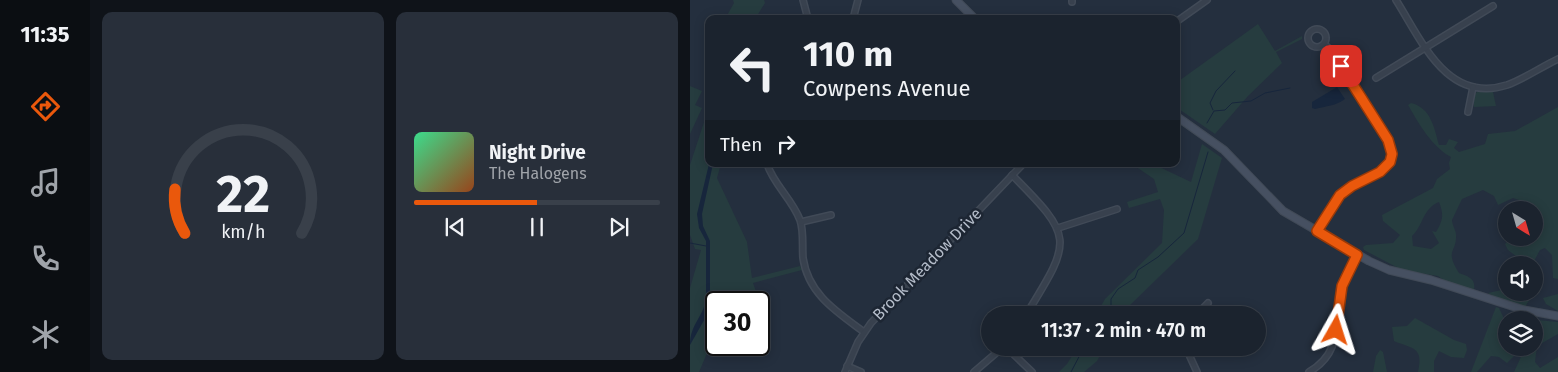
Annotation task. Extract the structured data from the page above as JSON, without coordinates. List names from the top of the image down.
{
  "streets": {
    "street": ["Brook Meadow Drive"]
  },
  "north": "bottom right",
  "page": {
    "tabs": "11:35",
    "turn": ["110 m", "Cowpens Avenue"],
    "then": "Then",
    "song": ["Night Drive", "The Halogens"],
    "limit": "30",
    "trip": "11:37 · 2 min · 470 m",
    "gauge": ["22", "km/h"]
  }
}
